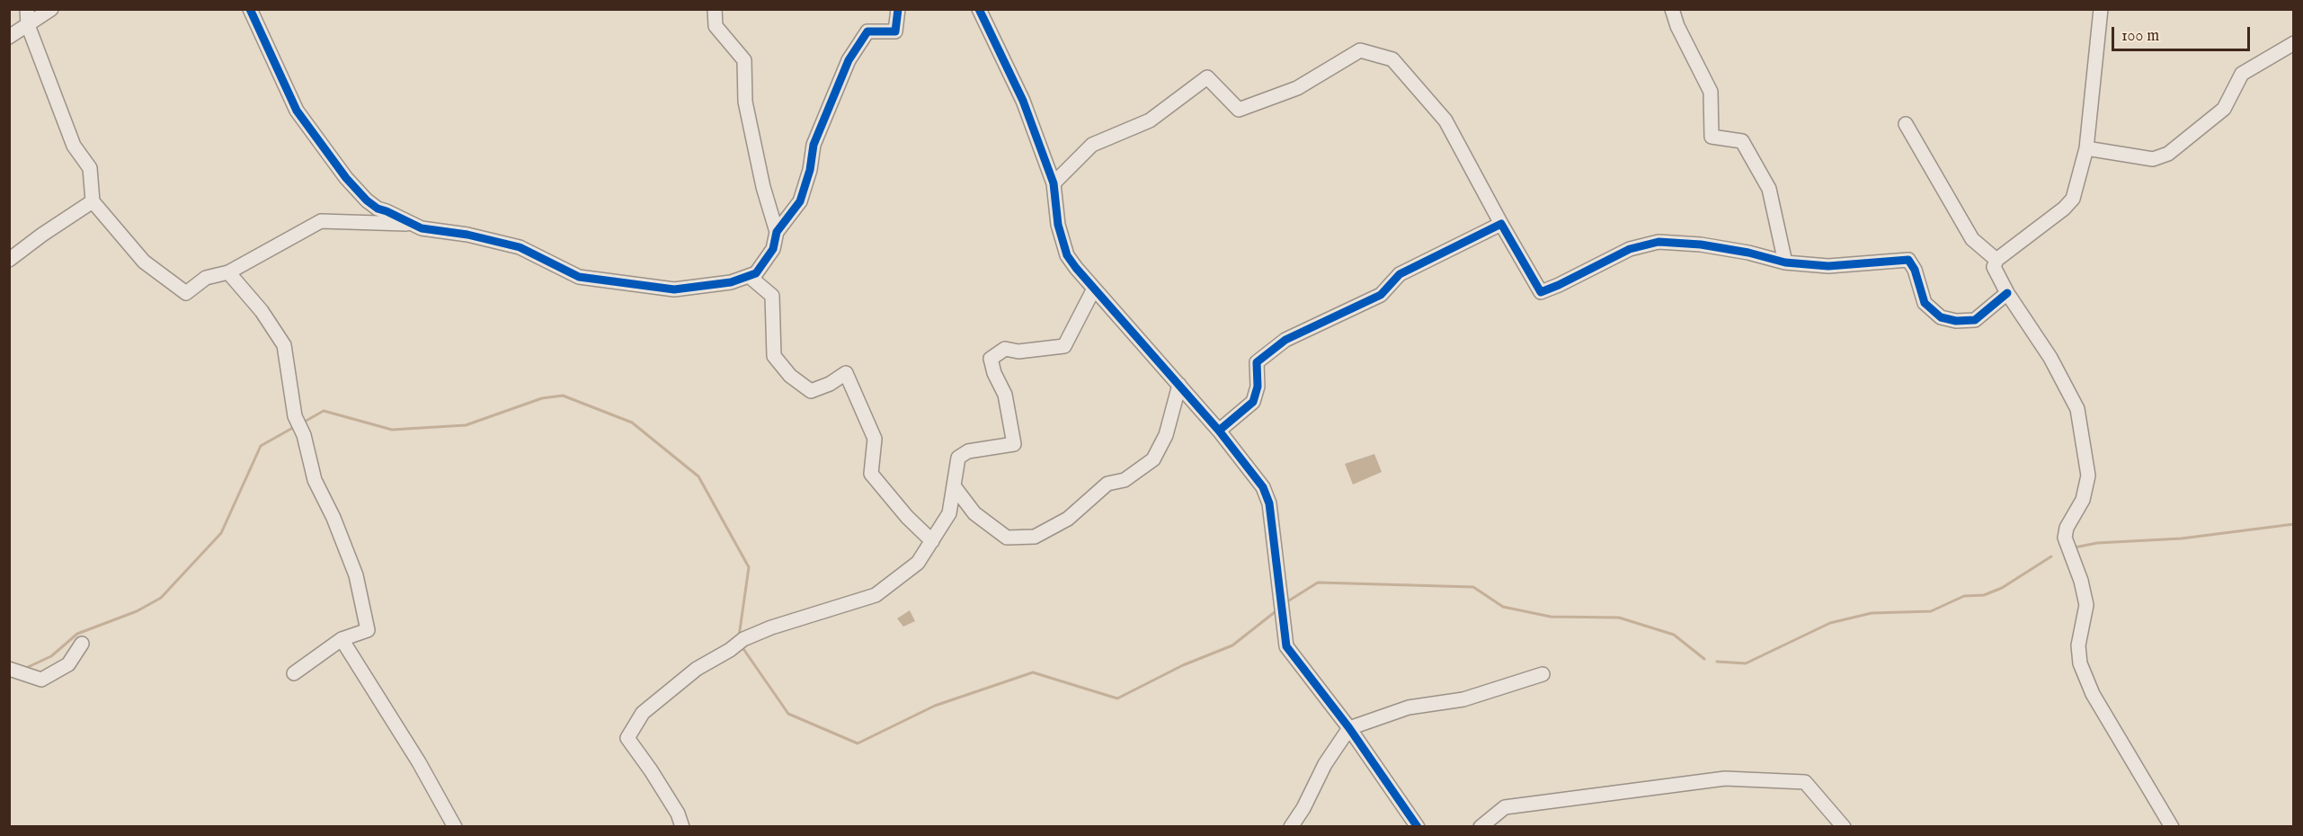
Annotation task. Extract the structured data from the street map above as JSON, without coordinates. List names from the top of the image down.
{
  "scale_bar": "100 m"
}
